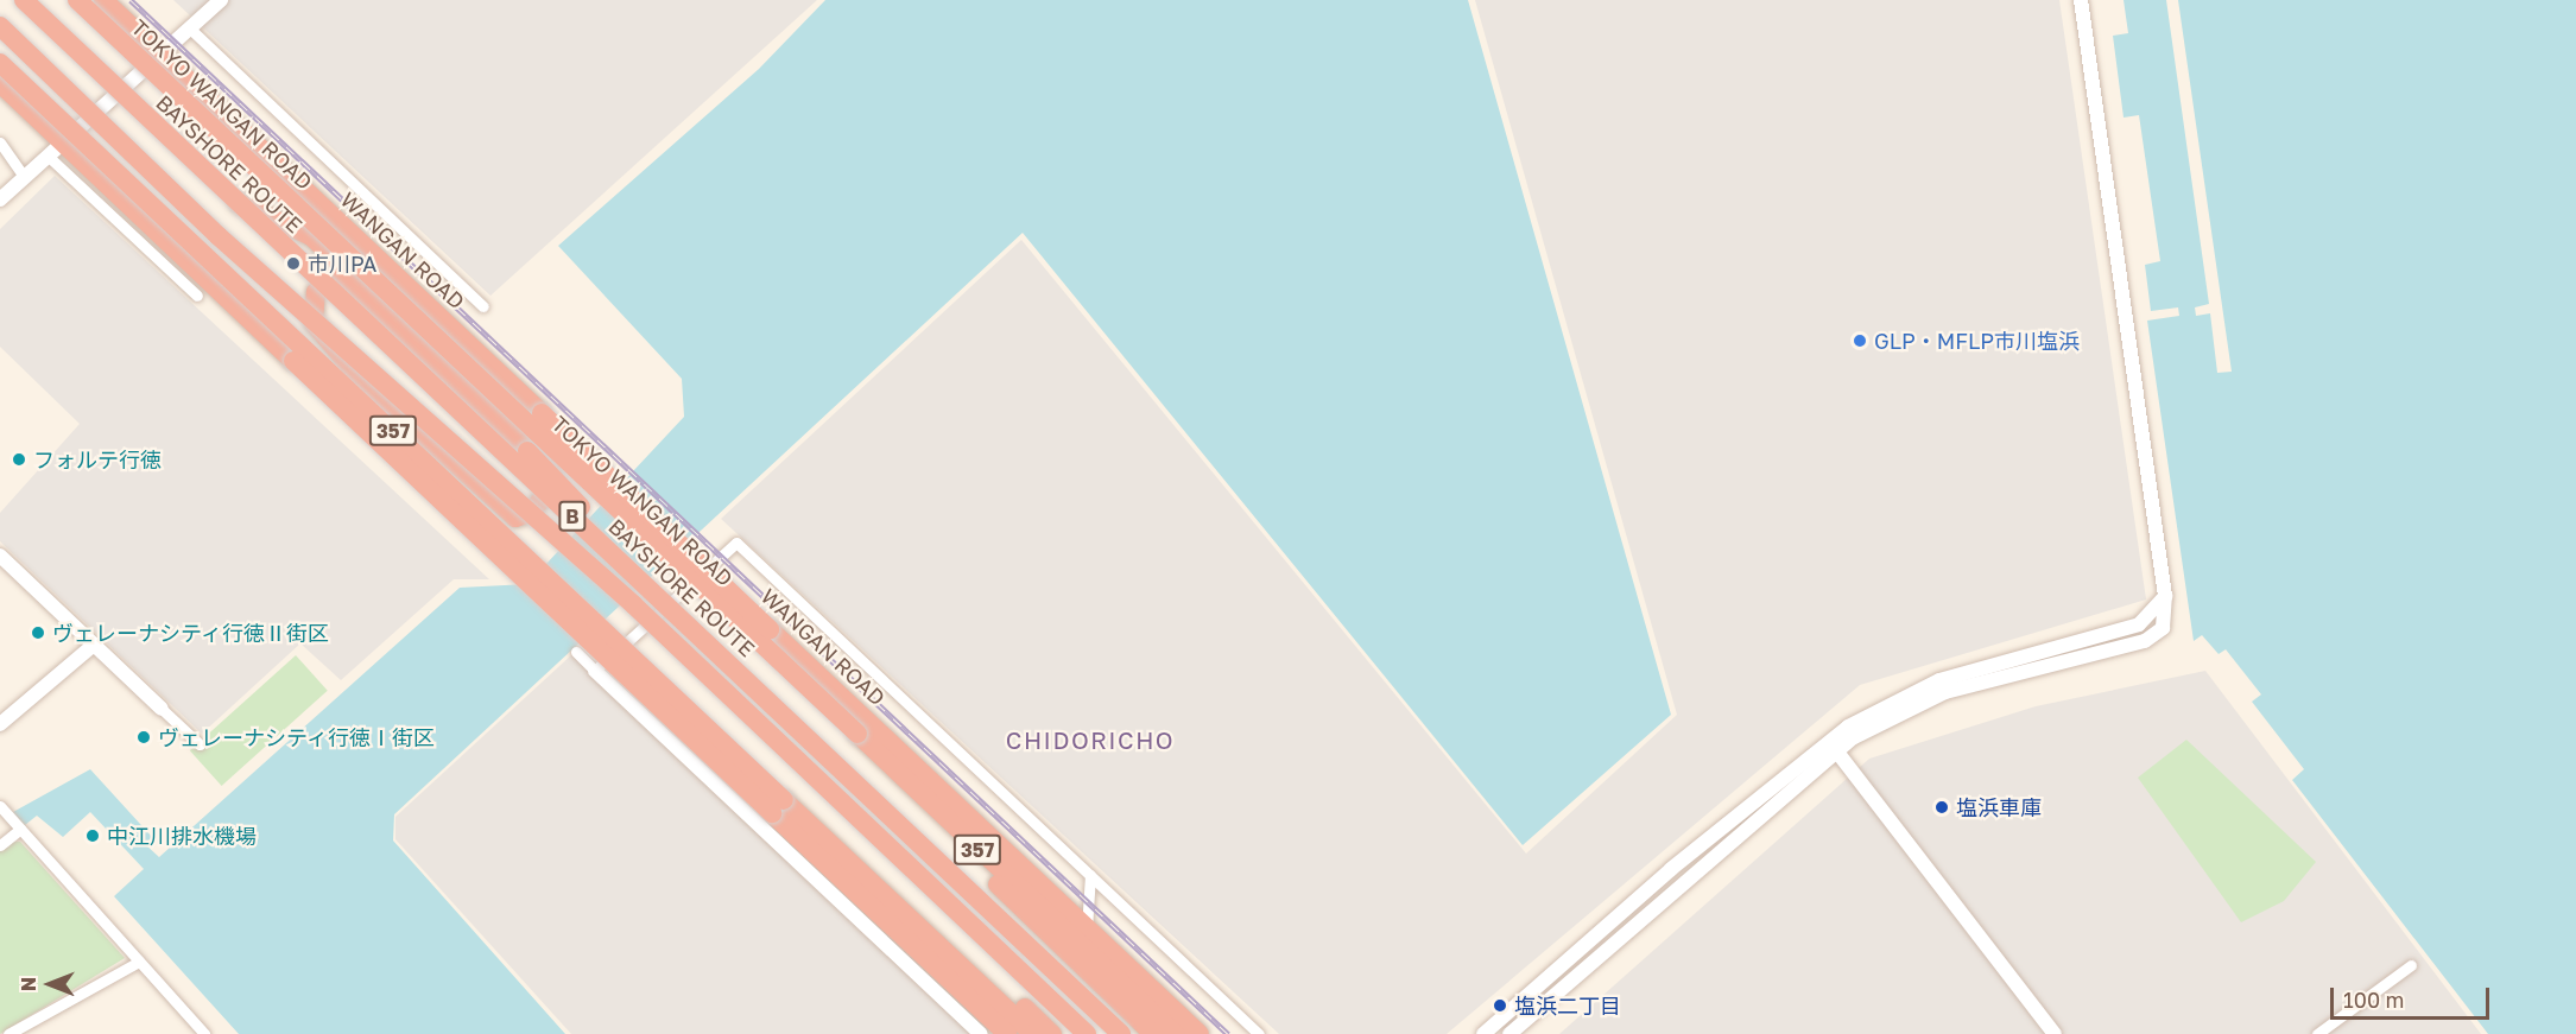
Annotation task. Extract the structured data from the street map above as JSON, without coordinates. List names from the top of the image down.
{
  "streets": {
    "highway": [
      "TOKYO WANGAN ROAD",
      "BAYSHORE ROUTE",
      "WANGAN ROAD",
      "357",
      "B"
    ]
  },
  "crossings": [
    ["TOKYO WANGAN ROAD", "WANGAN ROAD"]
  ],
  "districts": ["CHIDORICHO"],
  "places": [
    "市川PA",
    "GLP・MFLP市川塩浜",
    "フォルテ行徳",
    "ヴェレーナシティ行徳Ⅱ街区",
    "ヴェレーナシティ行徳Ⅰ街区",
    "塩浜車庫",
    "中江川排水機場",
    "塩浜二丁目"
  ],
  "scale_bar": "100 m",
  "north": "left"
}
